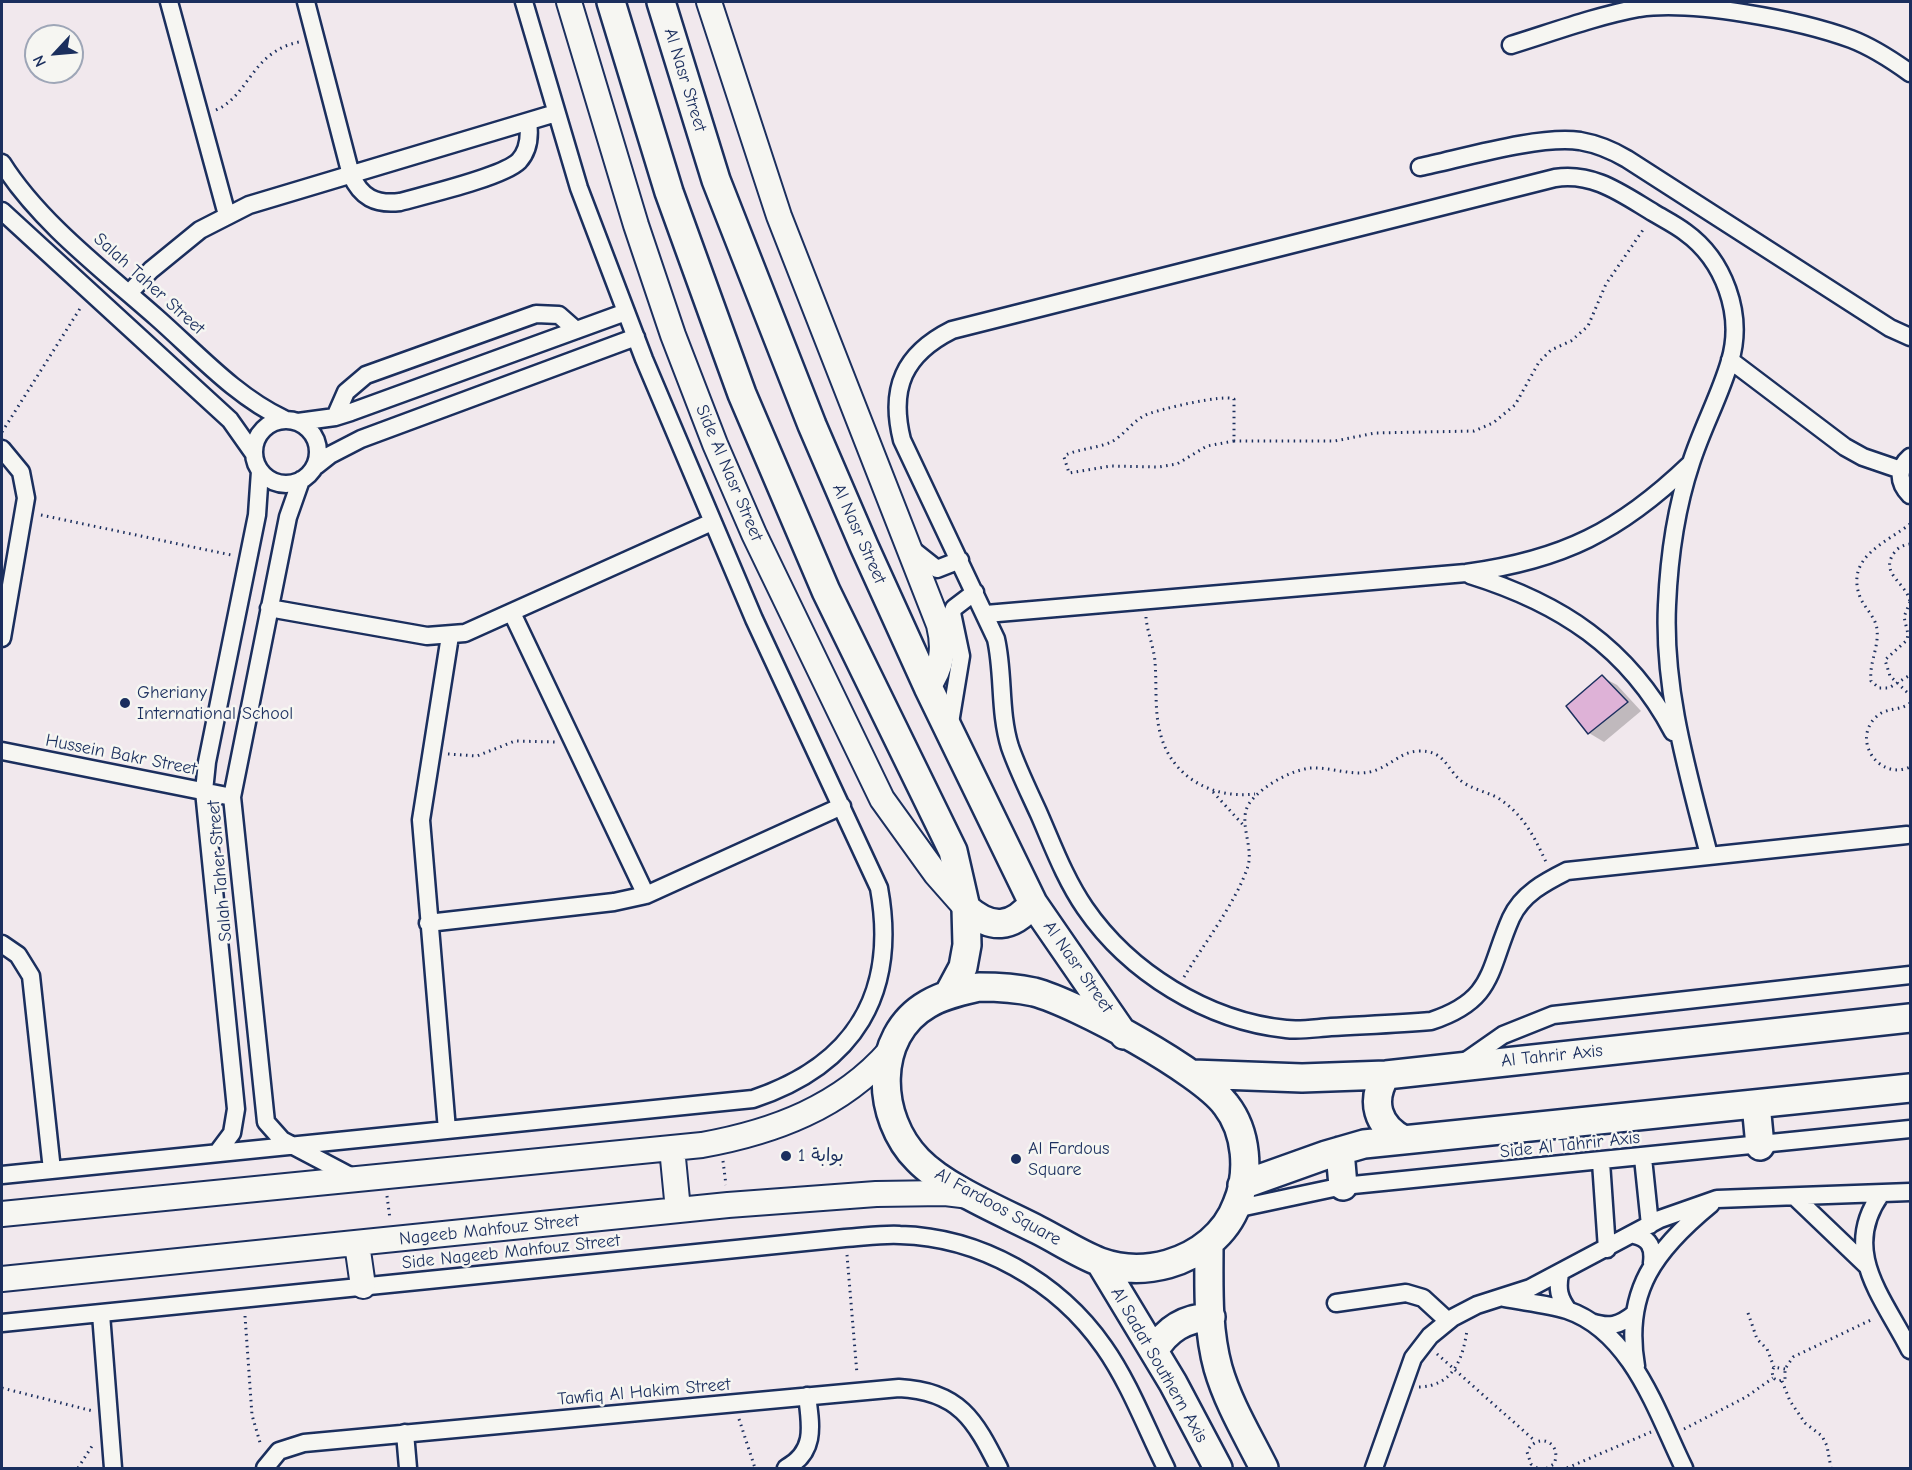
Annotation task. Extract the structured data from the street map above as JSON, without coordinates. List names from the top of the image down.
{
  "streets": {
    "main road": [
      "Al Nasr Street",
      "Al Tahrir Axis",
      "Al Fardoos Square",
      "Al Sadat Southern Axis"
    ],
    "street": [
      "Salah Taher Street",
      "Side Al Nasr Street",
      "Hussein Bakr Street",
      "Side Al Tahrir Axis",
      "Nageeb Mahfouz Street",
      "Side Nageeb Mahfouz Street",
      "Tawfiq Al Hakim Street"
    ]
  },
  "crossings": [
    ["Al Nasr Street", "Al Fardoos Square"],
    ["Salah Taher Street", "Hussein Bakr Street"],
    ["Al Tahrir Axis", "Al Fardoos Square"],
    ["Side Al Tahrir Axis", "Al Fardoos Square"],
    ["Al Fardoos Square", "Nageeb Mahfouz Street"],
    ["Al Fardoos Square", "Al Sadat Southern Axis"]
  ],
  "places": ["Gheriany International School", "بوابة 1", "Al Fardous Square"],
  "north": "bottom left"
}
